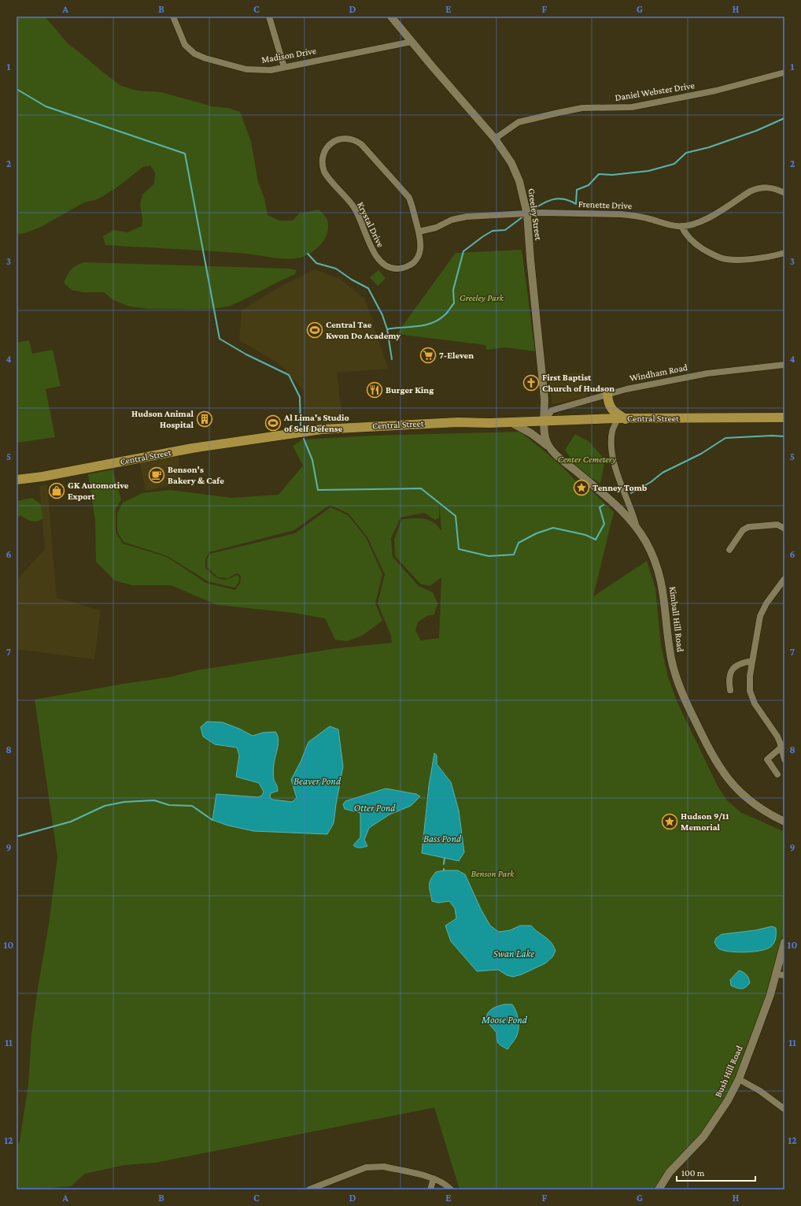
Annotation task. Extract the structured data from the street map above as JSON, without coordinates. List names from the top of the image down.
{
  "streets": {
    "main road": ["Central Street"],
    "street": [
      "Madison Drive",
      "Daniel Webster Drive",
      "Frenette Drive",
      "Greeley Street",
      "Krystal Drive",
      "Windham Road",
      "Kimball Hill Road",
      "Bush Hill Road"
    ]
  },
  "crossings": [
    ["Madison Drive", "Greeley Street"],
    ["Daniel Webster Drive", "Greeley Street"],
    ["Frenette Drive", "Greeley Street"],
    ["Greeley Street", "Windham Road"],
    ["Greeley Street", "Central Street"],
    ["Greeley Street", "Kimball Hill Road"],
    ["Windham Road", "Central Street"],
    ["Windham Road", "Kimball Hill Road"],
    ["Central Street", "Kimball Hill Road"]
  ],
  "water": [
    "Beaver Pond",
    "Otter Pond",
    "Bass Pond",
    "Swan Lake",
    "Moose Pond"
  ],
  "parks": ["Greeley Park", "Center Cemetery", "Benson Park"],
  "places": {
    "sports": ["Central Tae Kwon Do Academy", "Al Lima's Studio of Self Defense"],
    "supermarket": ["7-Eleven"],
    "church": ["First Baptist Church of Hudson"],
    "restaurant": ["Burger King"],
    "building": ["Hudson Animal Hospital"],
    "cafe": ["Benson's Bakery & Cafe"],
    "place": ["Tenney Tomb", "Hudson 9/11 Memorial"],
    "shop": ["GK Automotive Export"]
  },
  "scale_bar": "100 m",
  "grid": {
    "columns": [
      "A",
      "B",
      "C",
      "D",
      "E",
      "F",
      "G",
      "H"
    ],
    "rows": [
      "1",
      "2",
      "3",
      "4",
      "5",
      "6",
      "7",
      "8",
      "9",
      "10",
      "11",
      "12"
    ]
  }
}
